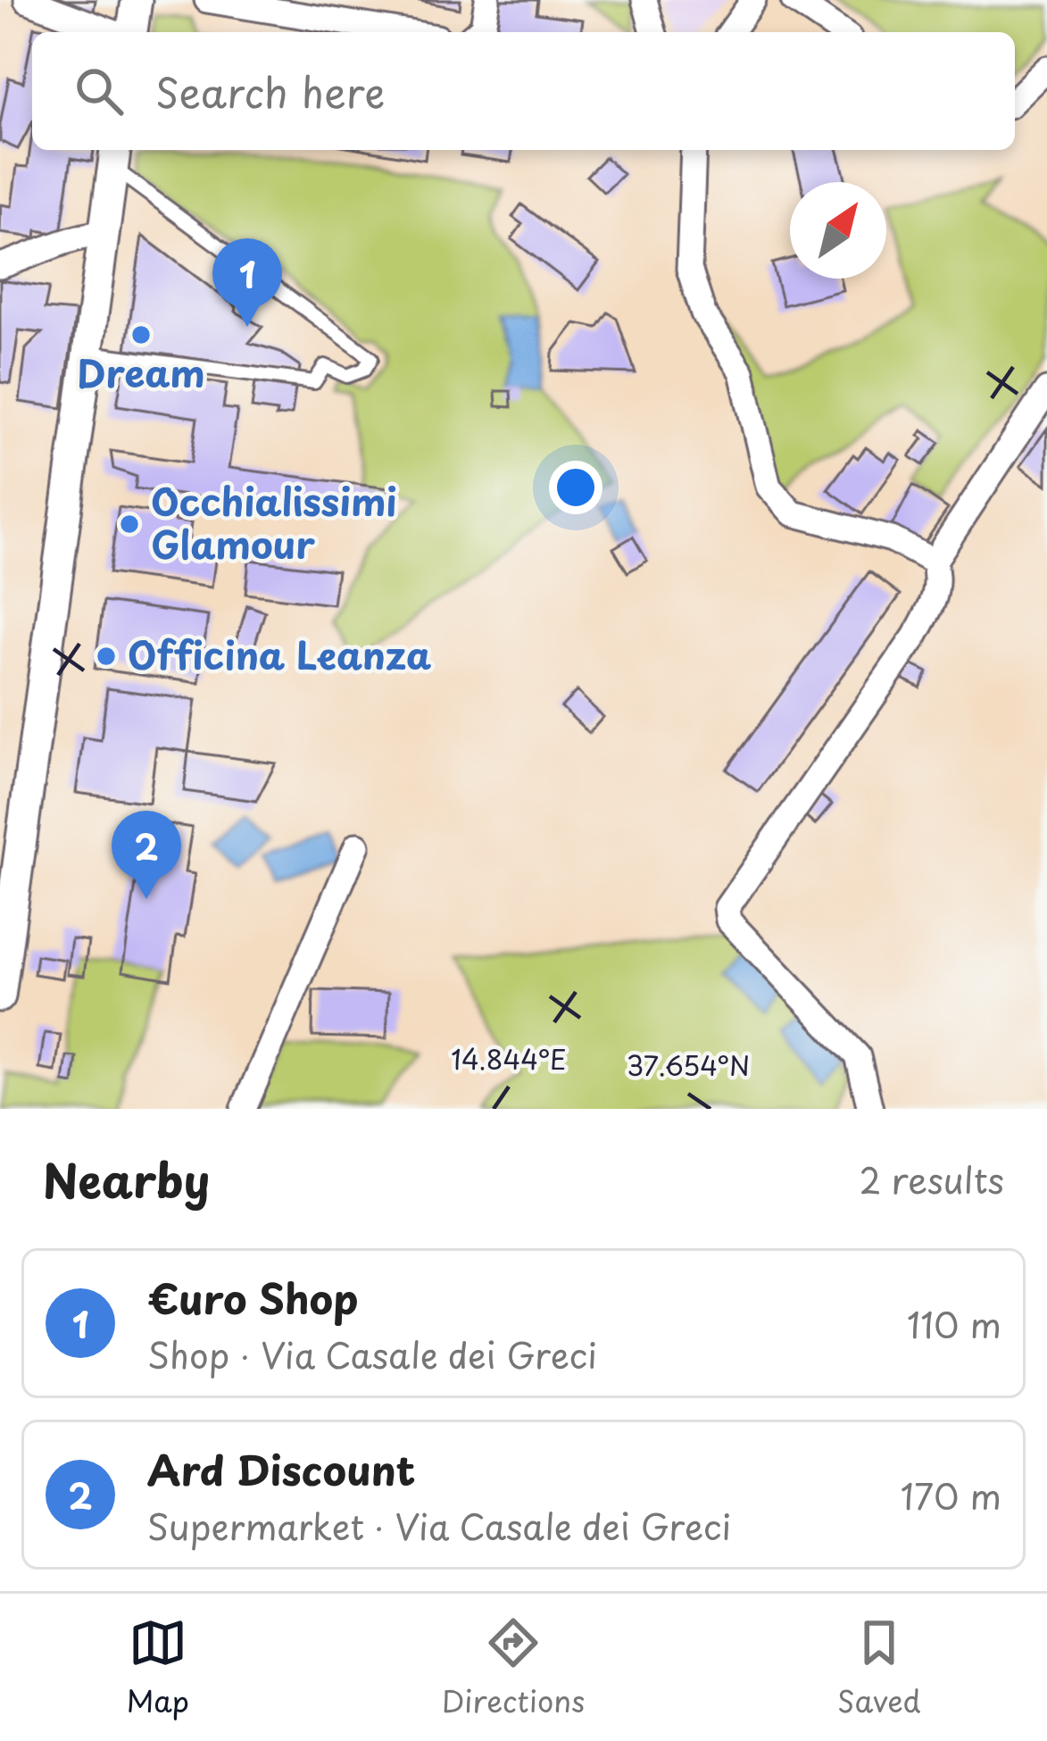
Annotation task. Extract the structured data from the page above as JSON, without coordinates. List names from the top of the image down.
{
  "places": ["Dream", "Occhialissimi Glamour", "Officina Leanza"],
  "north": "top right",
  "page": {
    "search": "Search here",
    "pins": ["1", "2"],
    "heading": ["Nearby", "2 results"],
    "list": [
      {
        "mark": "1",
        "name": "€uro Shop",
        "note": "Shop · Via Casale dei Greci",
        "value": "110 m"
      },
      {
        "mark": "2",
        "name": "Ard Discount",
        "note": "Supermarket · Via Casale dei Greci",
        "value": "170 m"
      }
    ],
    "nav": ["Map", "Directions", "Saved"]
  },
  "coordinates": ["14.844°E", "37.654°N"]
}
